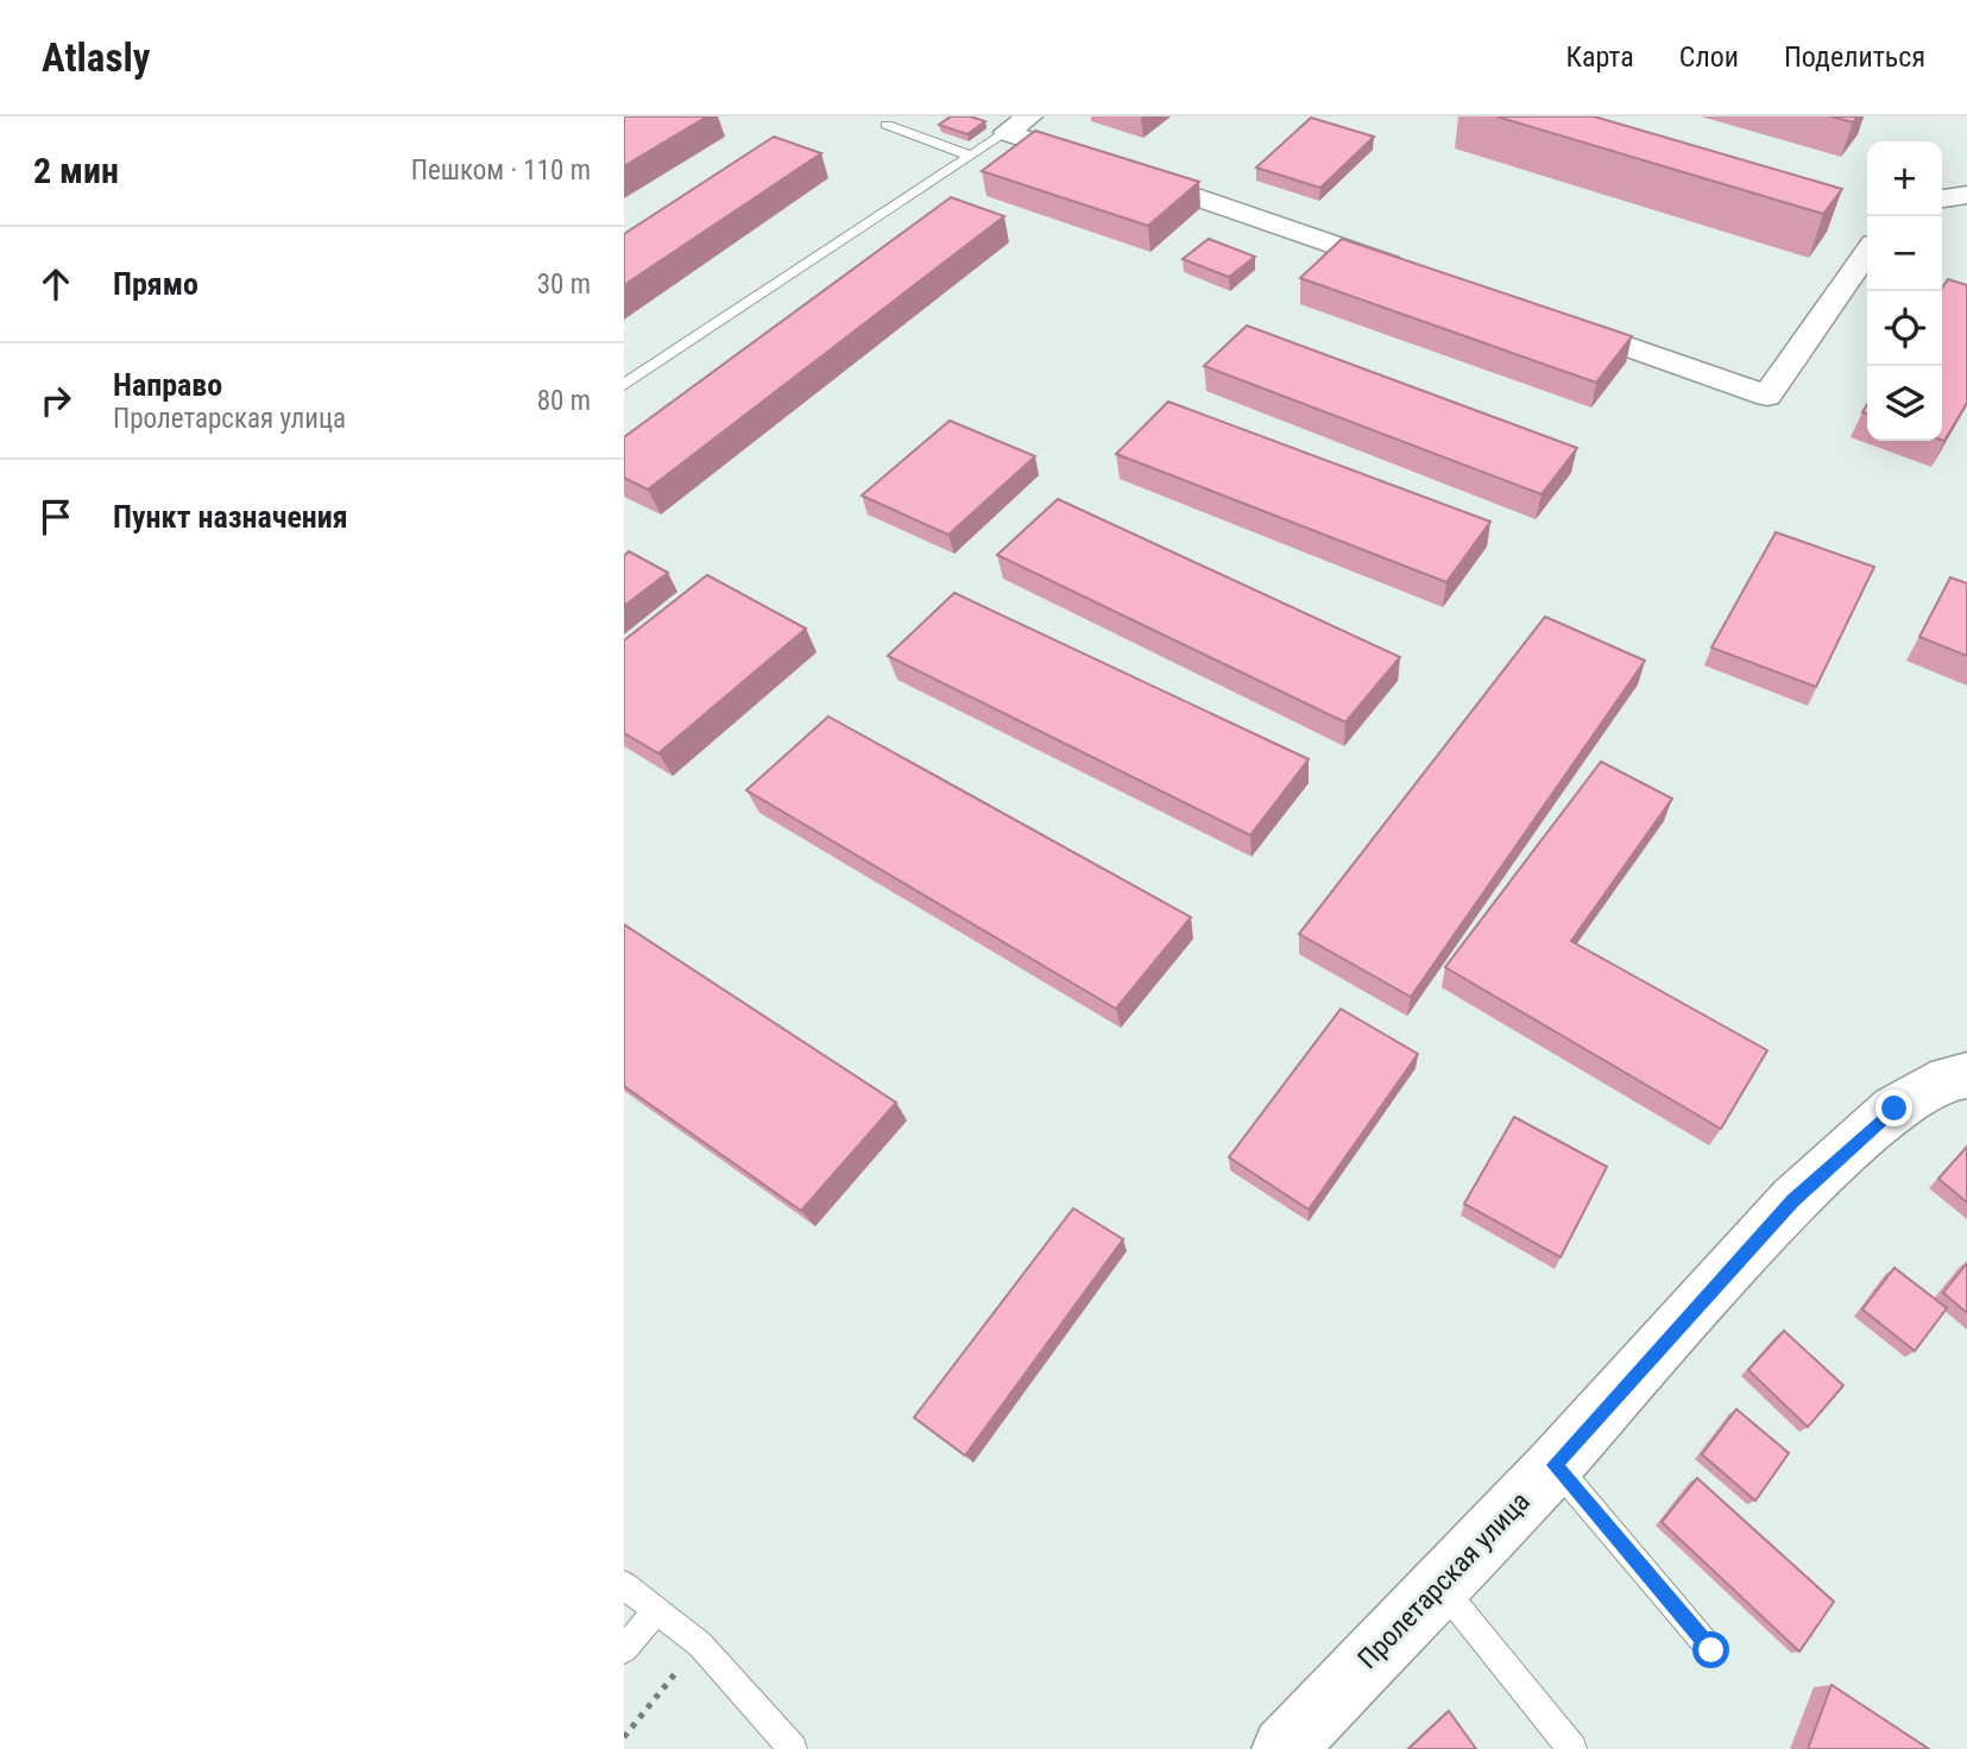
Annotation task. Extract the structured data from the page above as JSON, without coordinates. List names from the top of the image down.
{
  "streets": {
    "main road": ["Пролетарская улица"]
  },
  "page": {
    "header": "Atlasly",
    "nav": ["Карта", "Слои", "Поделиться"],
    "heading": ["2 мин", "Пешком · 110 m"],
    "map_buttons": ["+", "−"],
    "list": [
      ["Прямо", "30 m"],
      ["Направо", "Пролетарская улица", "80 m"],
      "Пункт назначения"
    ]
  }
}
